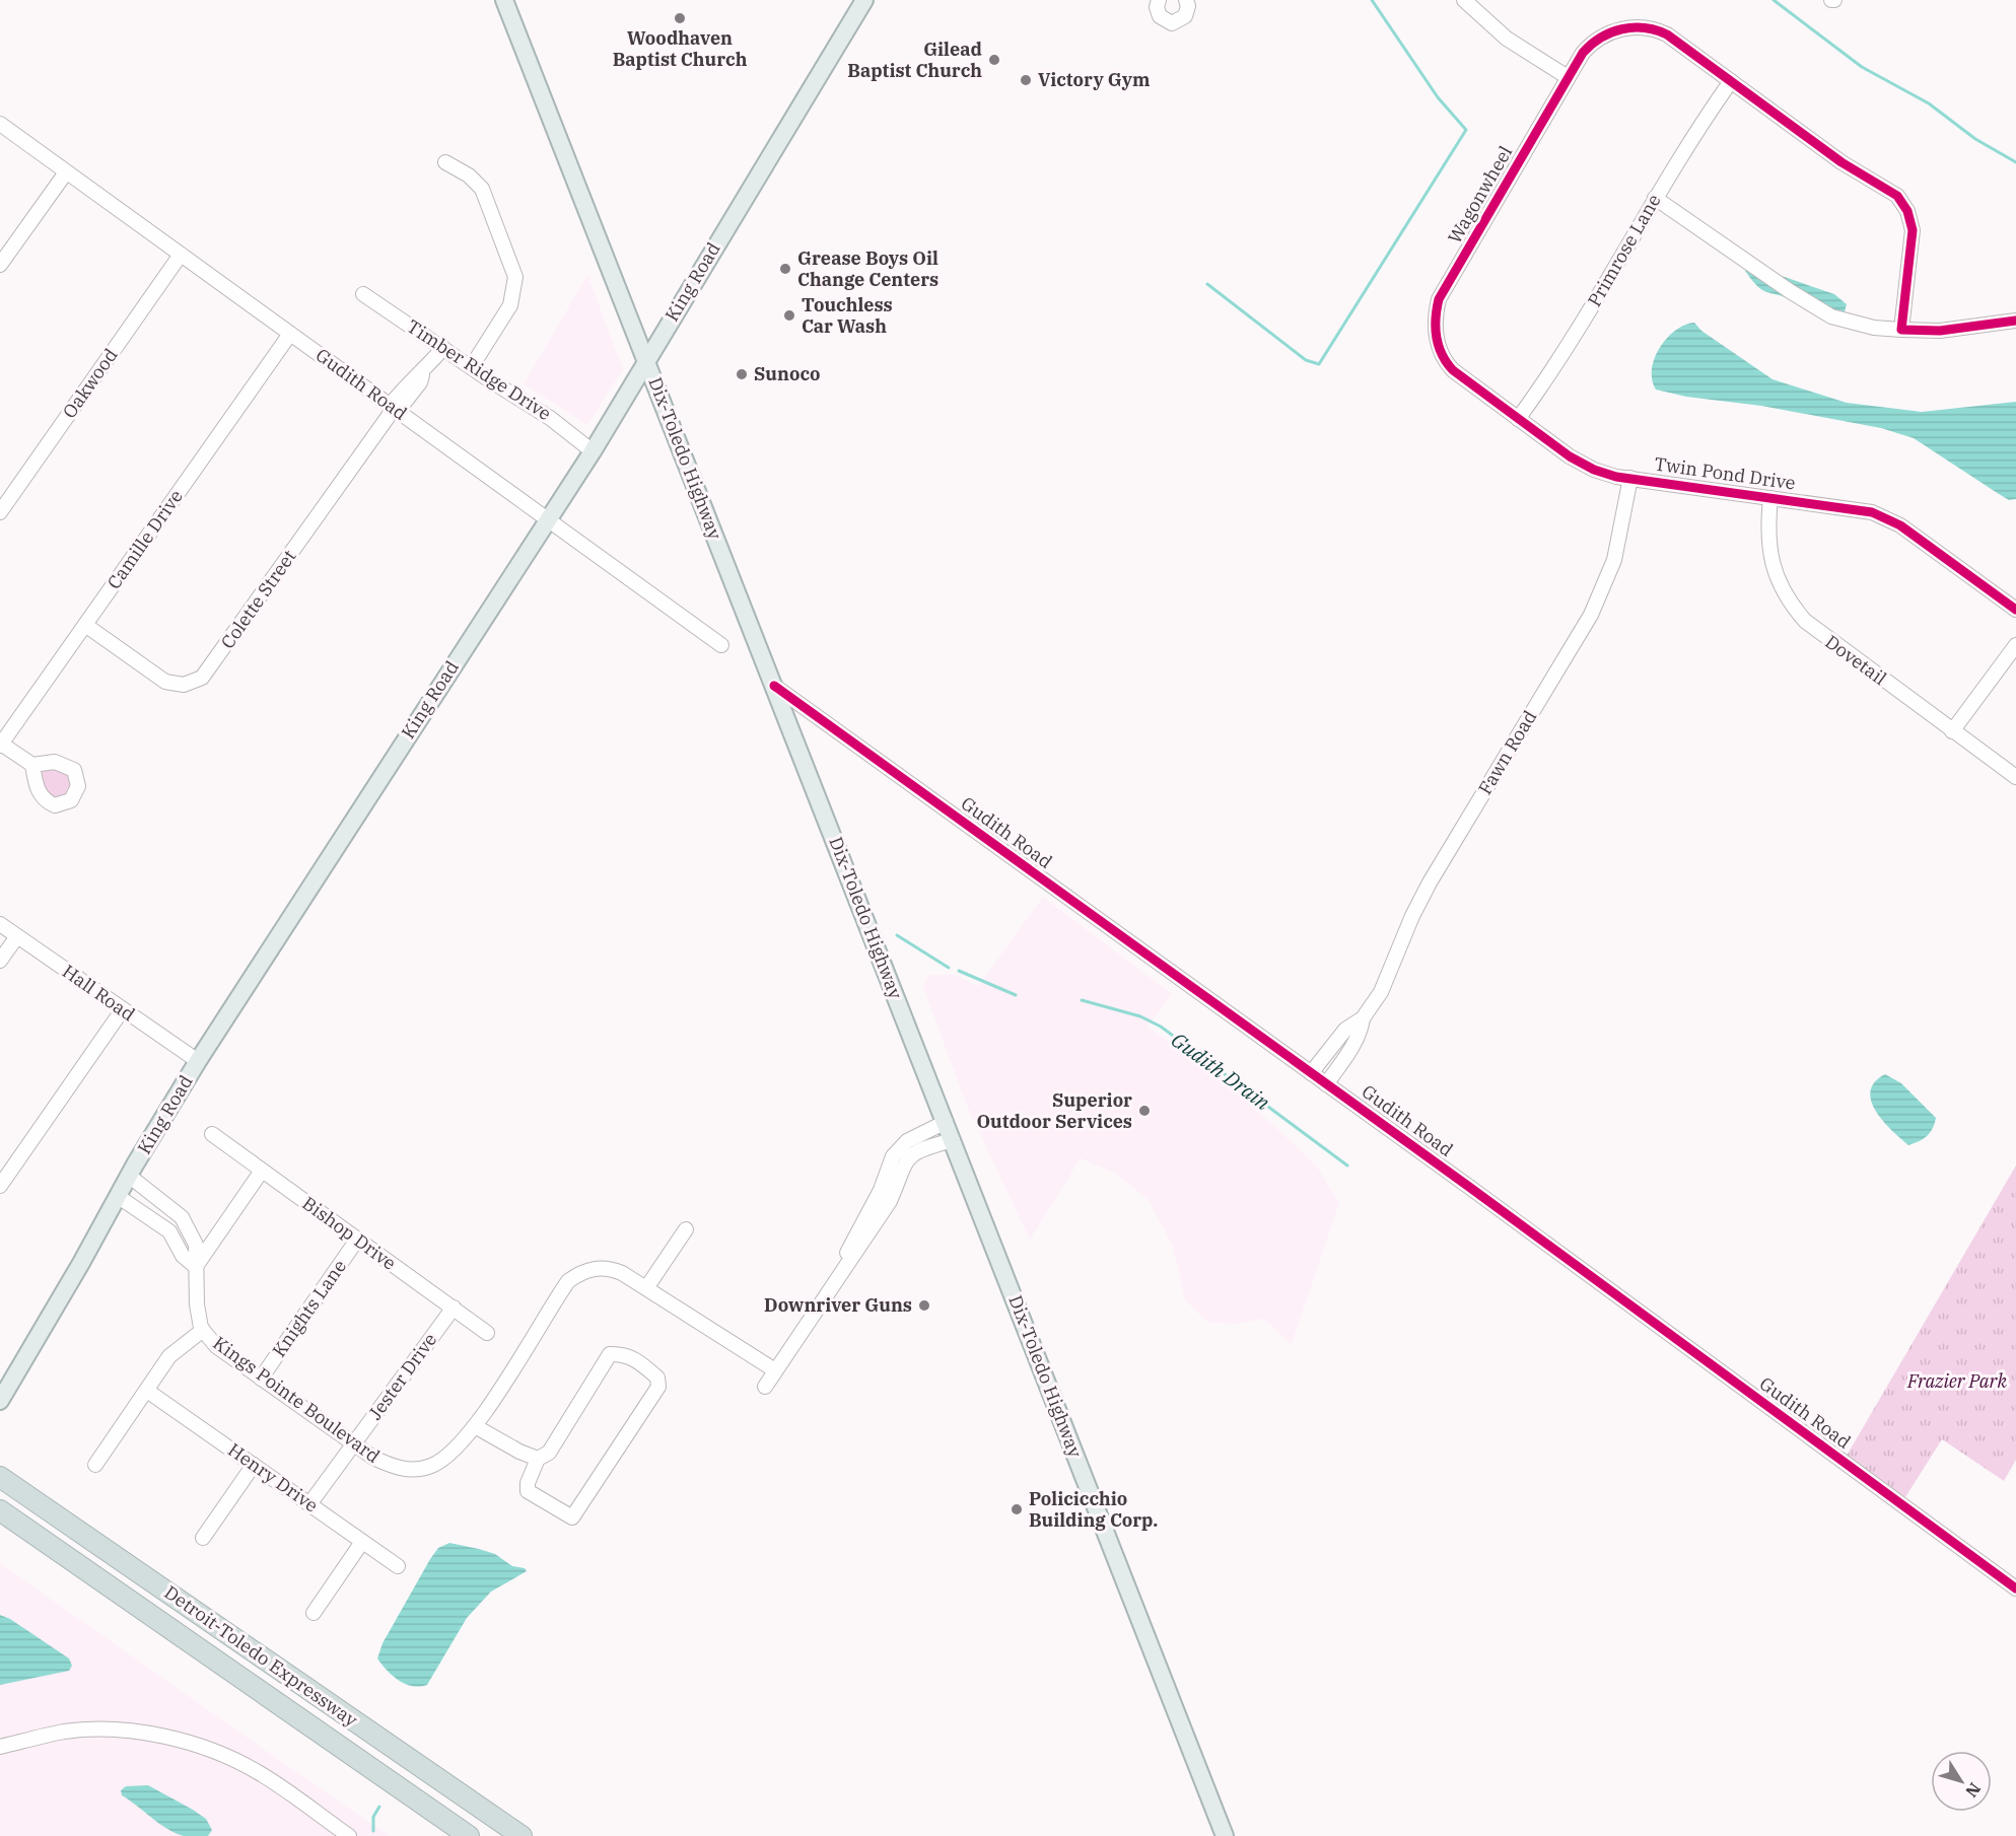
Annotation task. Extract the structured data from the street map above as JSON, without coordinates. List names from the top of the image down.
{
  "streets": {
    "highway": ["Detroit-Toledo Expressway"],
    "main road": ["King Road", "Dix-Toledo Highway"],
    "street": [
      "Wagonwheel",
      "Primrose Lane",
      "Timber Ridge Drive",
      "Oakwood",
      "Gudith Road",
      "Twin Pond Drive",
      "Camille Drive",
      "Colette Street",
      "Dovetail",
      "Fawn Road",
      "Hall Road",
      "Bishop Drive",
      "Knights Lane",
      "Jester Drive",
      "Kings Pointe Boulevard",
      "Henry Drive"
    ]
  },
  "crossings": [
    ["Wagonwheel", "Primrose Lane"],
    ["Wagonwheel", "Twin Pond Drive"],
    ["Primrose Lane", "Twin Pond Drive"],
    ["King Road", "Timber Ridge Drive"],
    ["King Road", "Gudith Road"],
    ["King Road", "Dix-Toledo Highway"],
    ["King Road", "Hall Road"],
    ["King Road", "Kings Pointe Boulevard"],
    ["Timber Ridge Drive", "Colette Street"],
    ["Oakwood", "Gudith Road"],
    ["Gudith Road", "Dix-Toledo Highway"],
    ["Gudith Road", "Camille Drive"],
    ["Gudith Road", "Colette Street"],
    ["Gudith Road", "Fawn Road"],
    ["Twin Pond Drive", "Dovetail"],
    ["Twin Pond Drive", "Fawn Road"],
    ["Camille Drive", "Colette Street"],
    ["Bishop Drive", "Knights Lane"],
    ["Bishop Drive", "Jester Drive"],
    ["Knights Lane", "Kings Pointe Boulevard"],
    ["Jester Drive", "Kings Pointe Boulevard"],
    ["Jester Drive", "Henry Drive"]
  ],
  "water": ["Gudith Drain"],
  "parks": ["Frazier Park"],
  "places": [
    "Woodhaven Baptist Church",
    "Gilead Baptist Church",
    "Victory Gym",
    "Grease Boys Oil Change Centers",
    "Touchless Car Wash",
    "Sunoco",
    "Superior Outdoor Services",
    "Downriver Guns",
    "Policicchio Building Corp."
  ],
  "north": "bottom right"
}
